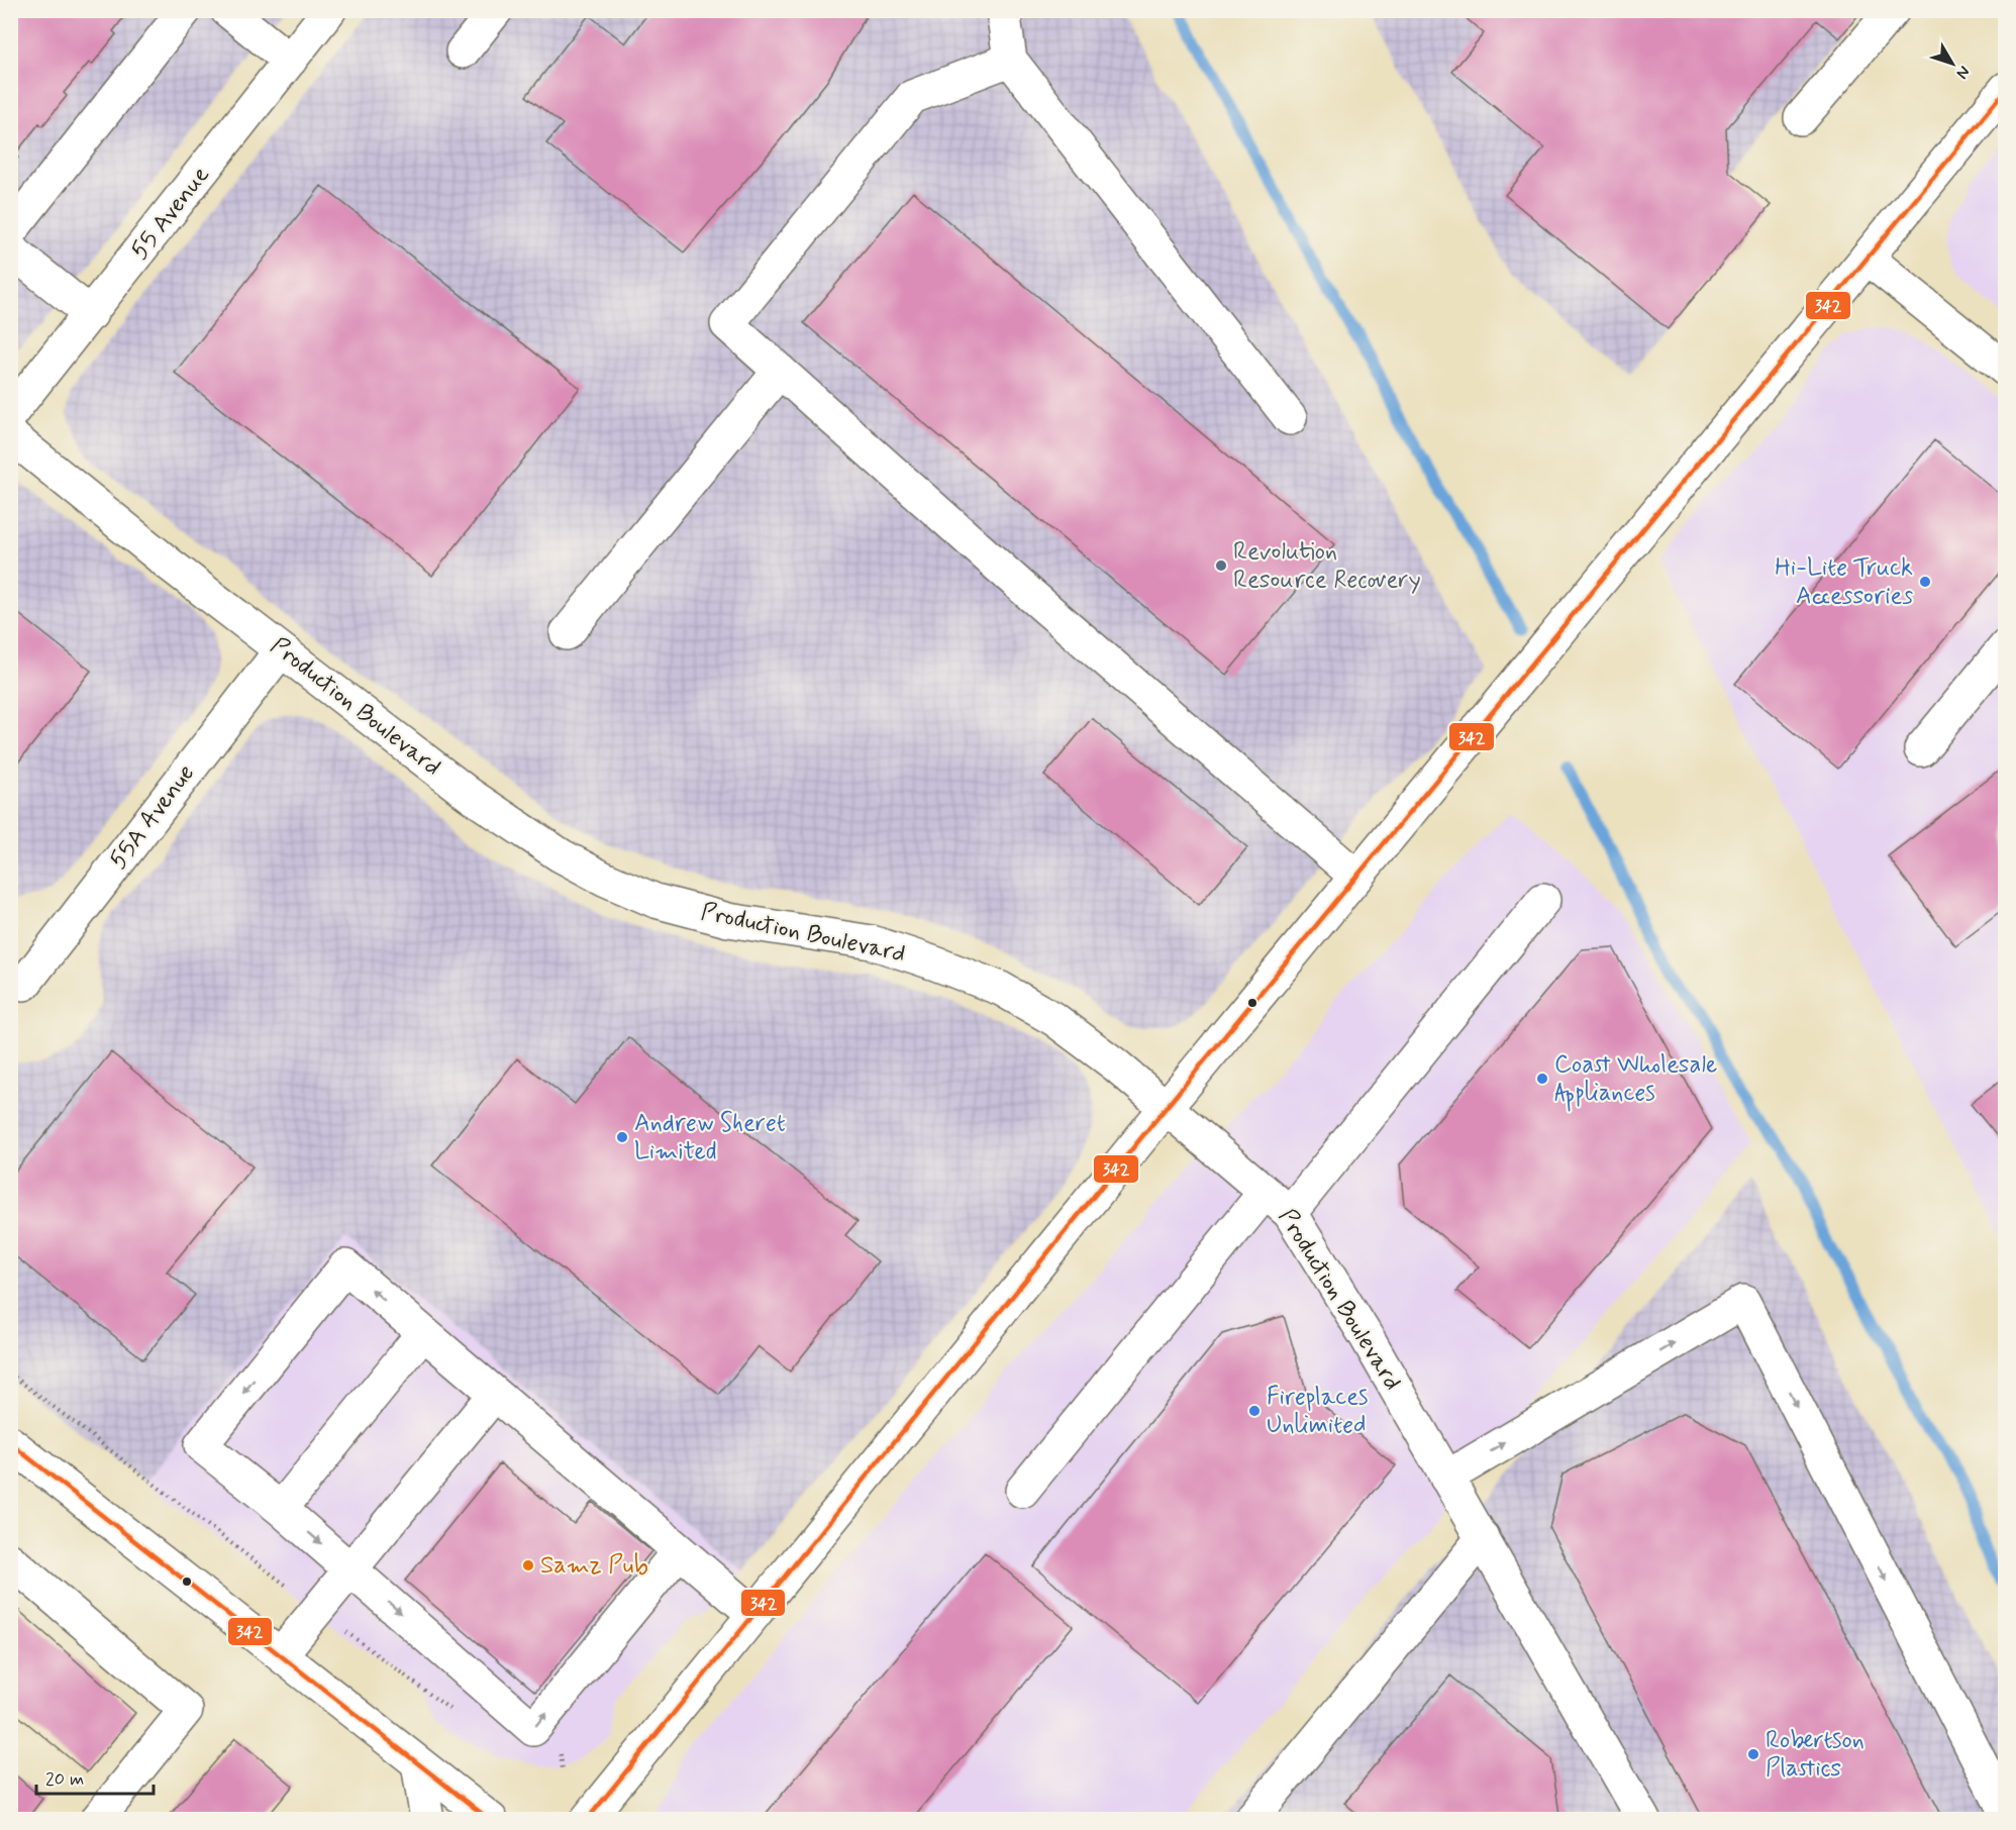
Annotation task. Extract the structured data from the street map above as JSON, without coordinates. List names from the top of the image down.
{
  "streets": {
    "street": ["55 Avenue", "Production Boulevard", "55A Avenue"]
  },
  "crossings": [
    ["Production Boulevard", "55A Avenue"]
  ],
  "places": [
    "Revolution Resource Recovery",
    "Hi-Lite Truck Accessories",
    "Coast Wholesale Appliances",
    "Andrew Sheret Limited",
    "Fireplaces Unlimited",
    "Samz Pub",
    "Robertson Plastics"
  ],
  "lines": ["transit line 342"],
  "scale_bar": "20 m",
  "north": "bottom right"
}
